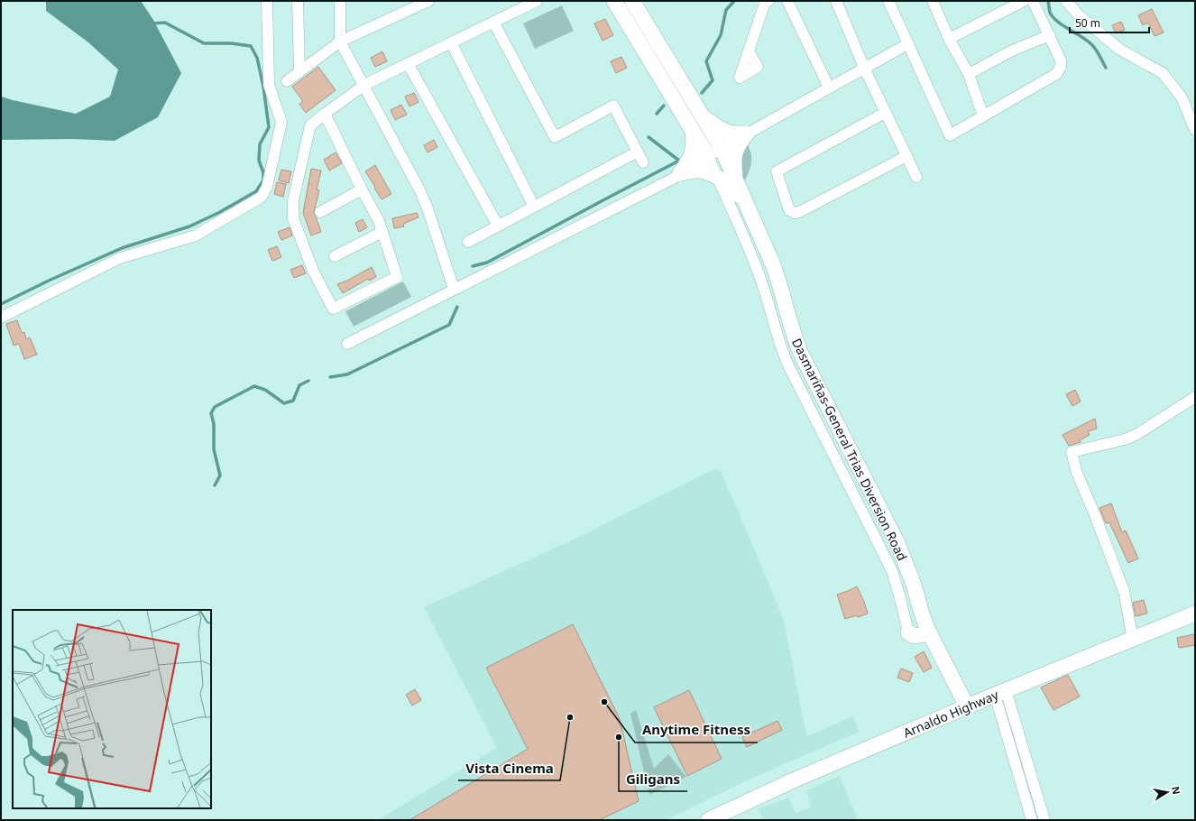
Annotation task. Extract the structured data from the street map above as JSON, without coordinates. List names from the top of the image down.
{
  "streets": {
    "street": ["Dasmariñas-General Trias Diversion Road", "Arnaldo Highway"]
  },
  "crossings": [
    ["Dasmariñas-General Trias Diversion Road", "Arnaldo Highway"]
  ],
  "places": ["Anytime Fitness", "Vista Cinema", "Giligans"],
  "scale_bar": "50 m",
  "north": "right"
}
